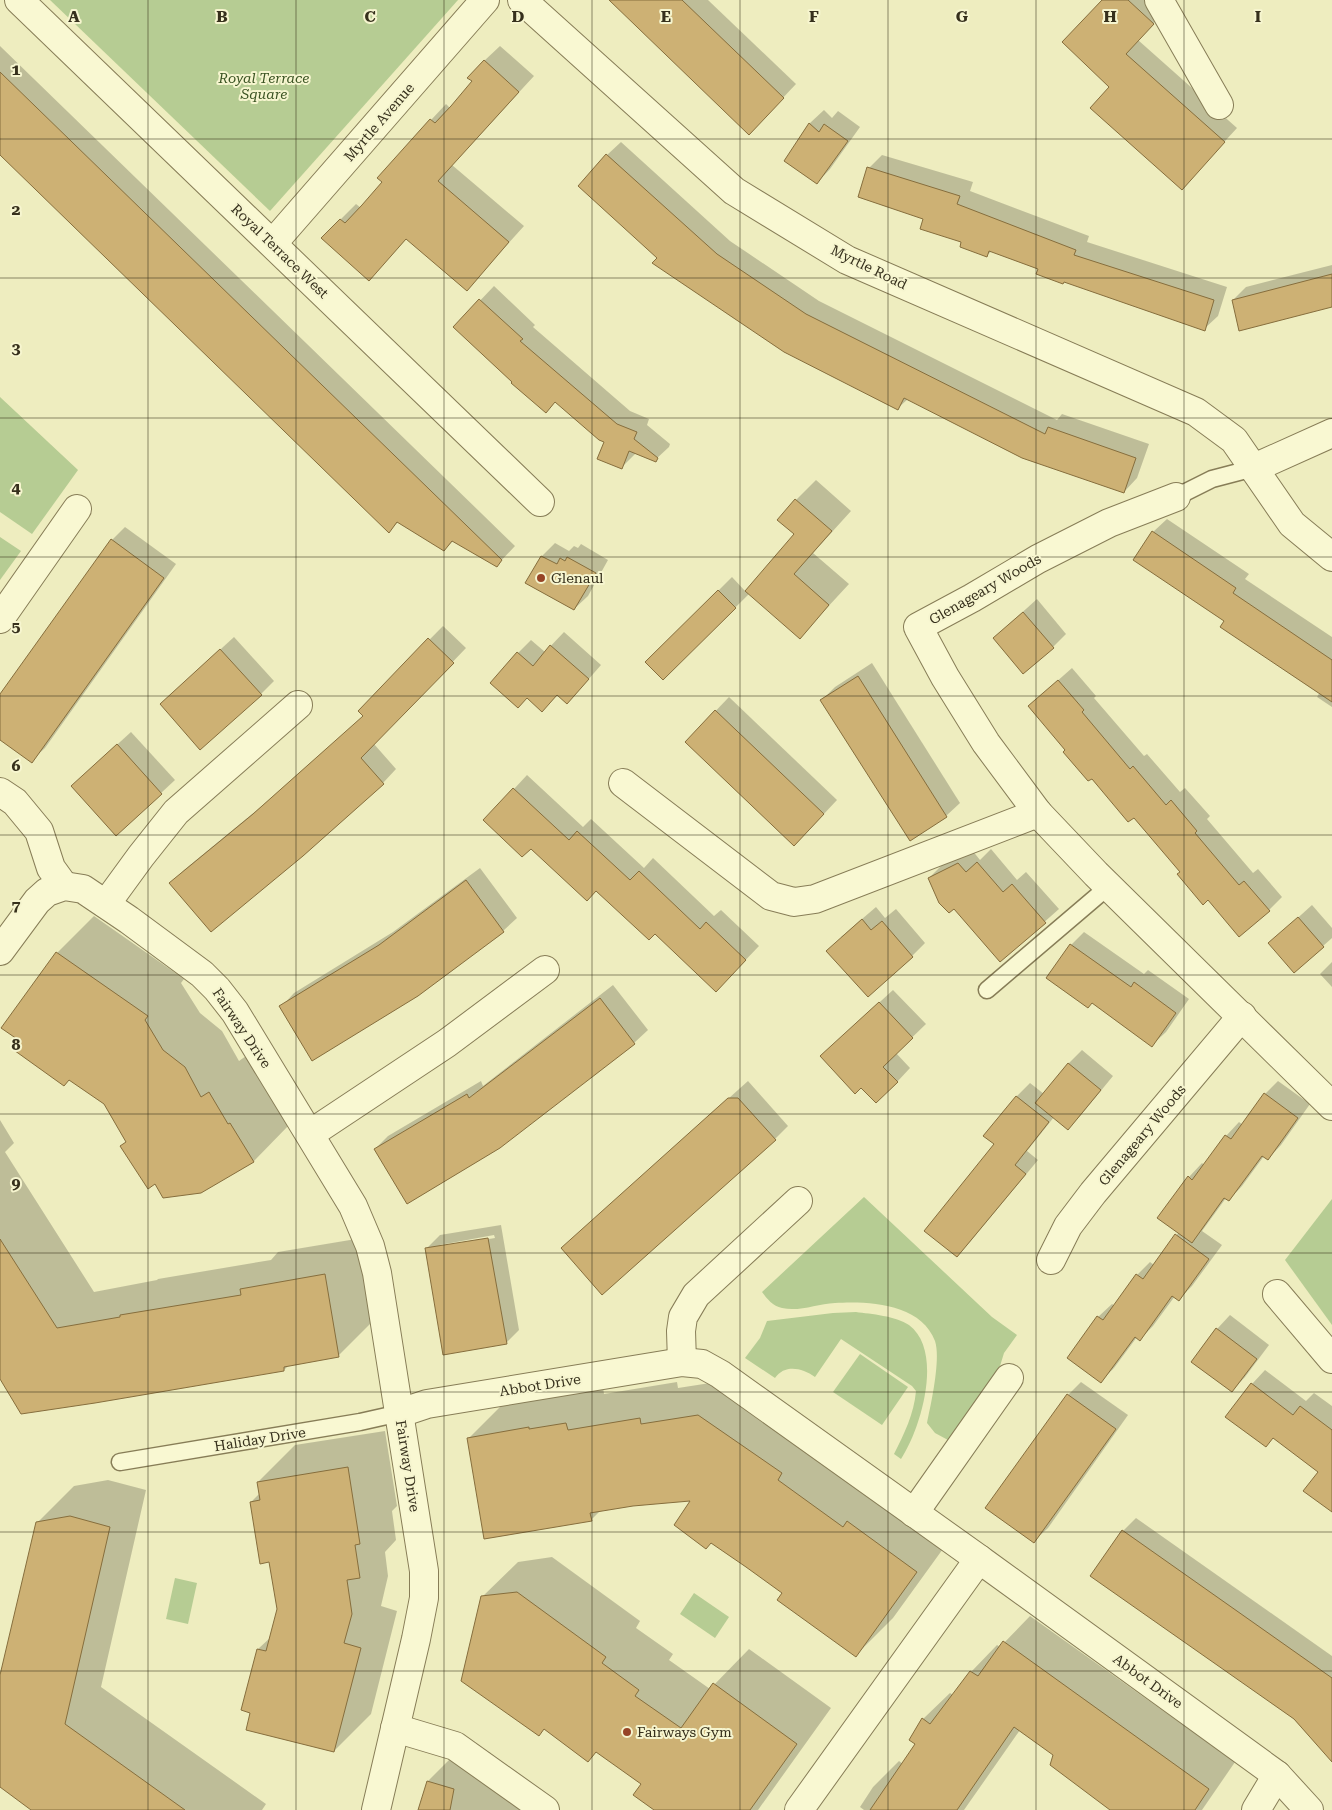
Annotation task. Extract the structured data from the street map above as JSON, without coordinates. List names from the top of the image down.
{
  "streets": {
    "street": [
      "Myrtle Avenue",
      "Royal Terrace West",
      "Myrtle Road",
      "Glenageary Woods",
      "Fairway Drive",
      "Abbot Drive"
    ],
    "lane": ["Haliday Drive"]
  },
  "crossings": [
    ["Myrtle Avenue", "Royal Terrace West"],
    ["Myrtle Road", "Glenageary Woods"],
    ["Fairway Drive", "Abbot Drive"],
    ["Fairway Drive", "Haliday Drive"],
    ["Abbot Drive", "Haliday Drive"]
  ],
  "parks": ["Royal Terrace Square"],
  "places": ["Glenaul", "Fairways Gym"],
  "grid": {
    "columns": [
      "A",
      "B",
      "C",
      "D",
      "E",
      "F",
      "G",
      "H",
      "I"
    ],
    "rows": [
      "1",
      "2",
      "3",
      "4",
      "5",
      "6",
      "7",
      "8",
      "9"
    ]
  }
}
